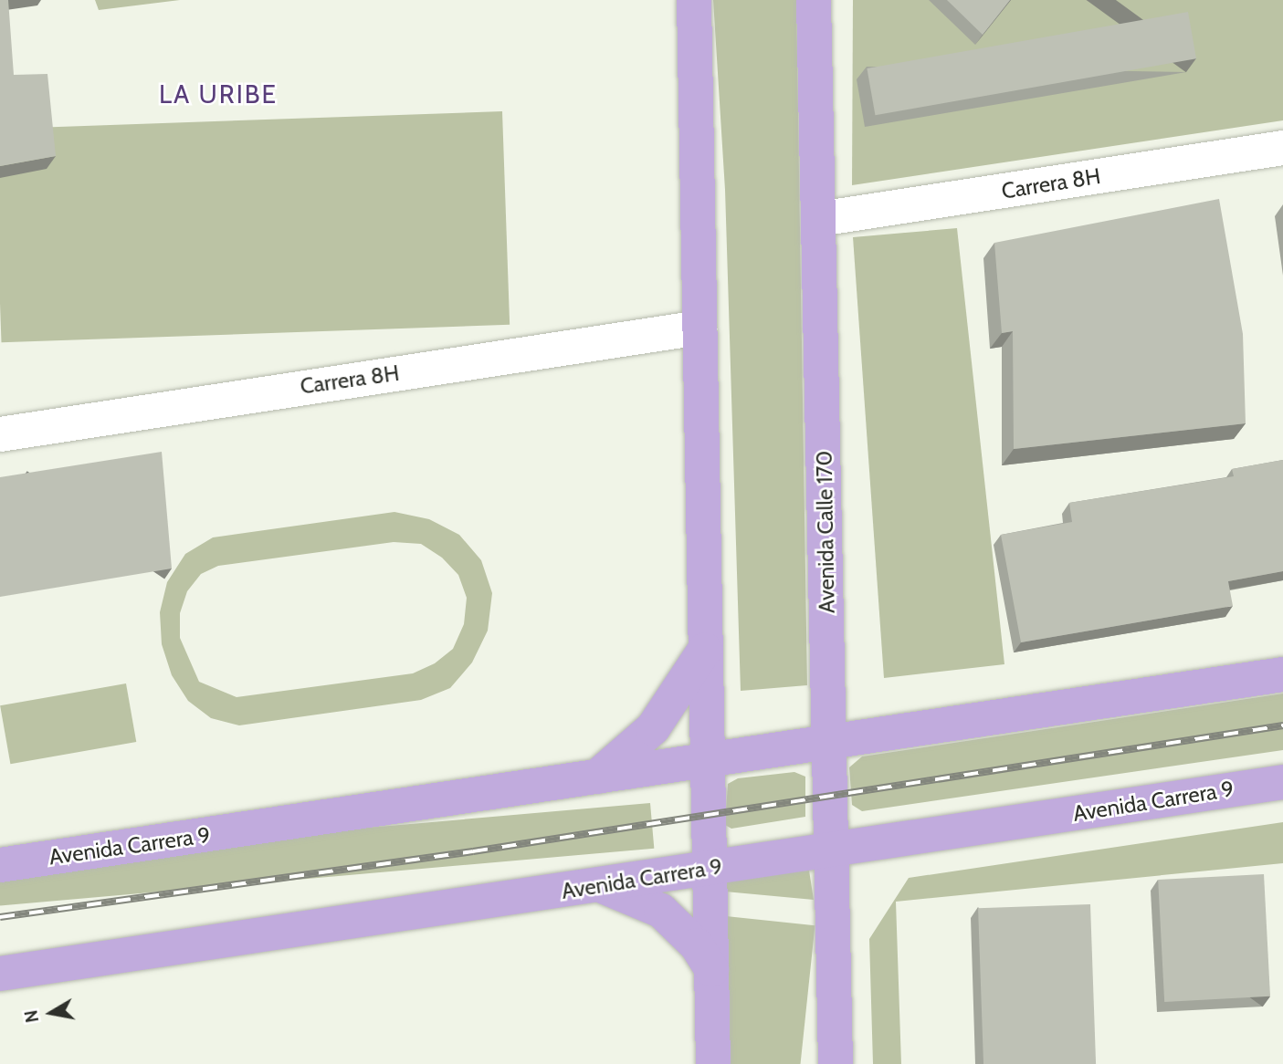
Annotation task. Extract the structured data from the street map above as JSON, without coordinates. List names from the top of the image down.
{
  "streets": {
    "main road": ["Avenida Calle 170", "Avenida Carrera 9"],
    "street": ["Carrera 8H"]
  },
  "crossings": [
    ["Carrera 8H", "Avenida Calle 170"],
    ["Avenida Calle 170", "Avenida Carrera 9"]
  ],
  "districts": ["LA URIBE"],
  "north": "left"
}
